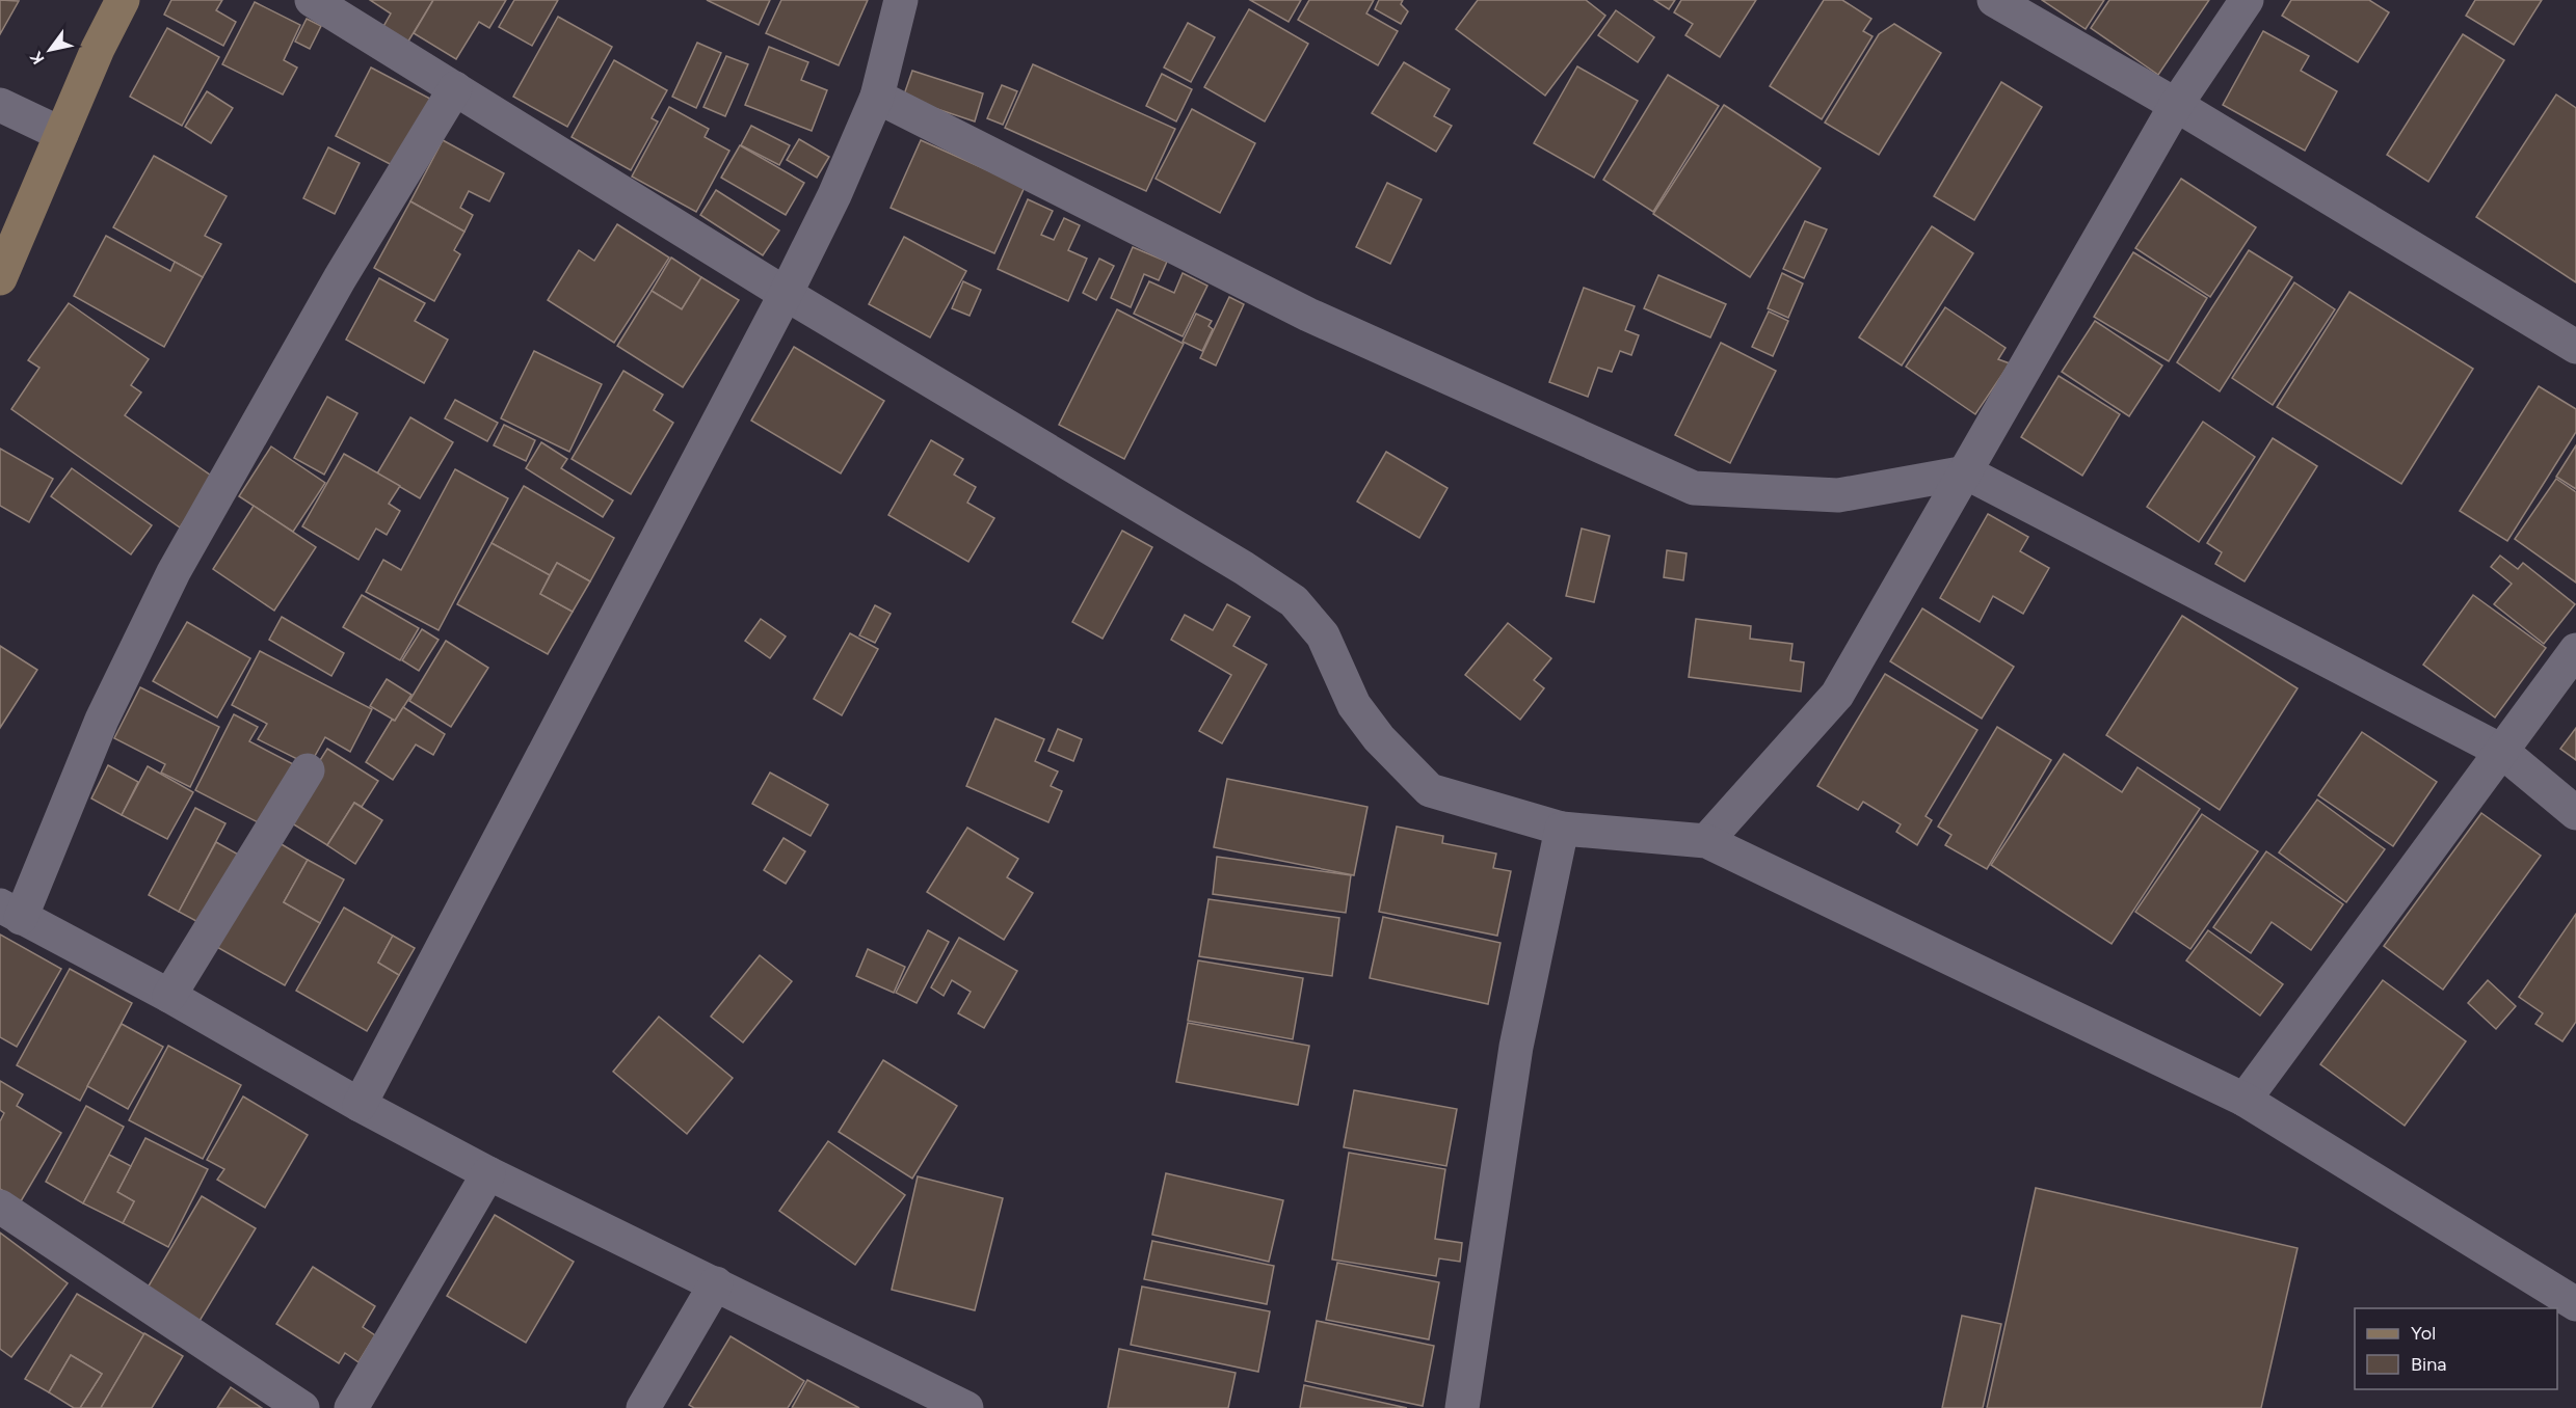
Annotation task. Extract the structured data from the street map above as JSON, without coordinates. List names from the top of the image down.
{
  "legend": ["Yol", "Bina"],
  "north": "bottom left"
}
